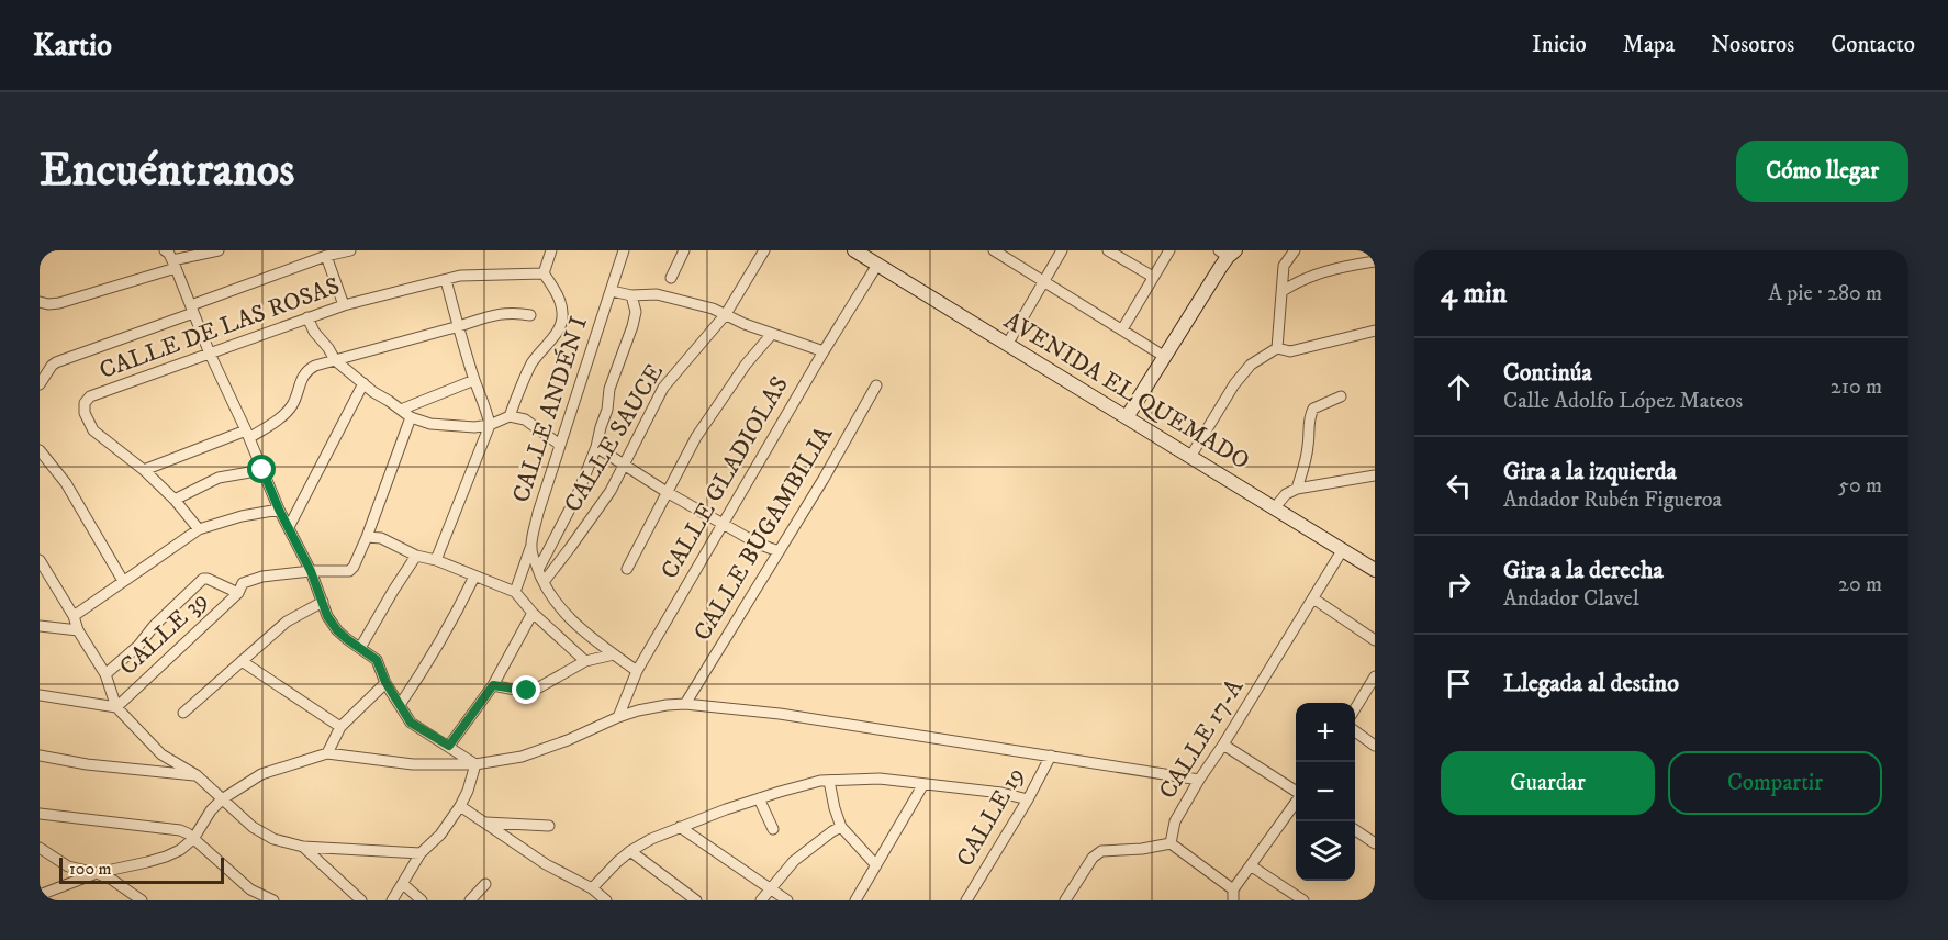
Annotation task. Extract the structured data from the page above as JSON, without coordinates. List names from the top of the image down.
{
  "streets": {
    "main road": ["AVENIDA EL QUEMADO"],
    "street": [
      "CALLE DE LAS ROSAS",
      "CALLE ANDÉN I",
      "CALLE SAUCE",
      "CALLE GLADIOLAS",
      "CALLE BUGAMBILIA",
      "CALLE 39",
      "CALLE 17-A",
      "CALLE 19"
    ]
  },
  "crossings": [
    ["AVENIDA EL QUEMADO", "CALLE GLADIOLAS"],
    ["AVENIDA EL QUEMADO", "CALLE 17-A"]
  ],
  "scale_bar": "100 m",
  "page": {
    "header": "Kartio",
    "nav": [
      "Inicio",
      "Mapa",
      "Nosotros",
      "Contacto"
    ],
    "buttons": [
      "Cómo llegar",
      ["Guardar", "Compartir"]
    ],
    "title": "Encuéntranos",
    "heading": ["4 min", "A pie · 280 m"],
    "list": [
      ["Continúa", "Calle Adolfo López Mateos", "210 m"],
      ["Gira a la izquierda", "Andador Rubén Figueroa", "50 m"],
      ["Gira a la derecha", "Andador Clavel", "20 m"],
      "Llegada al destino"
    ],
    "map_buttons": ["+", "−"],
    "scale": "100 m"
  }
}
